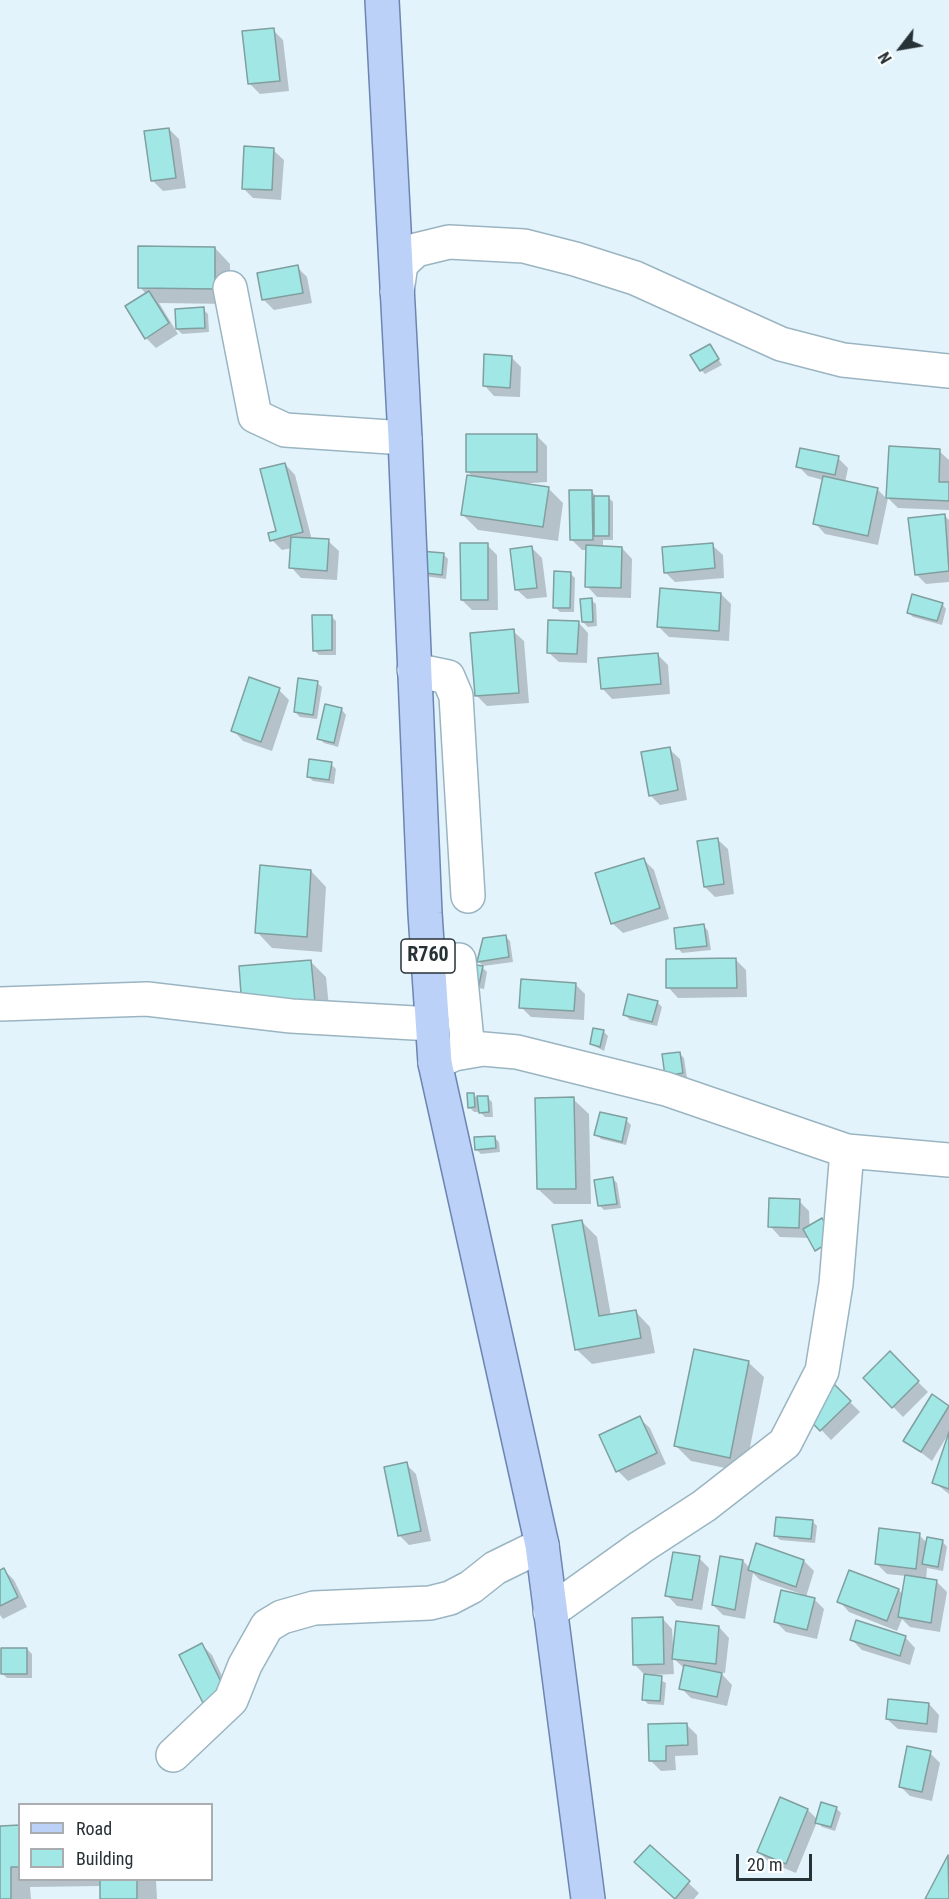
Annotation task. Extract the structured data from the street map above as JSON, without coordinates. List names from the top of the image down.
{
  "streets": {
    "main road": ["R760"]
  },
  "legend": ["Road", "Building"],
  "scale_bar": "20 m",
  "north": "bottom left"
}
